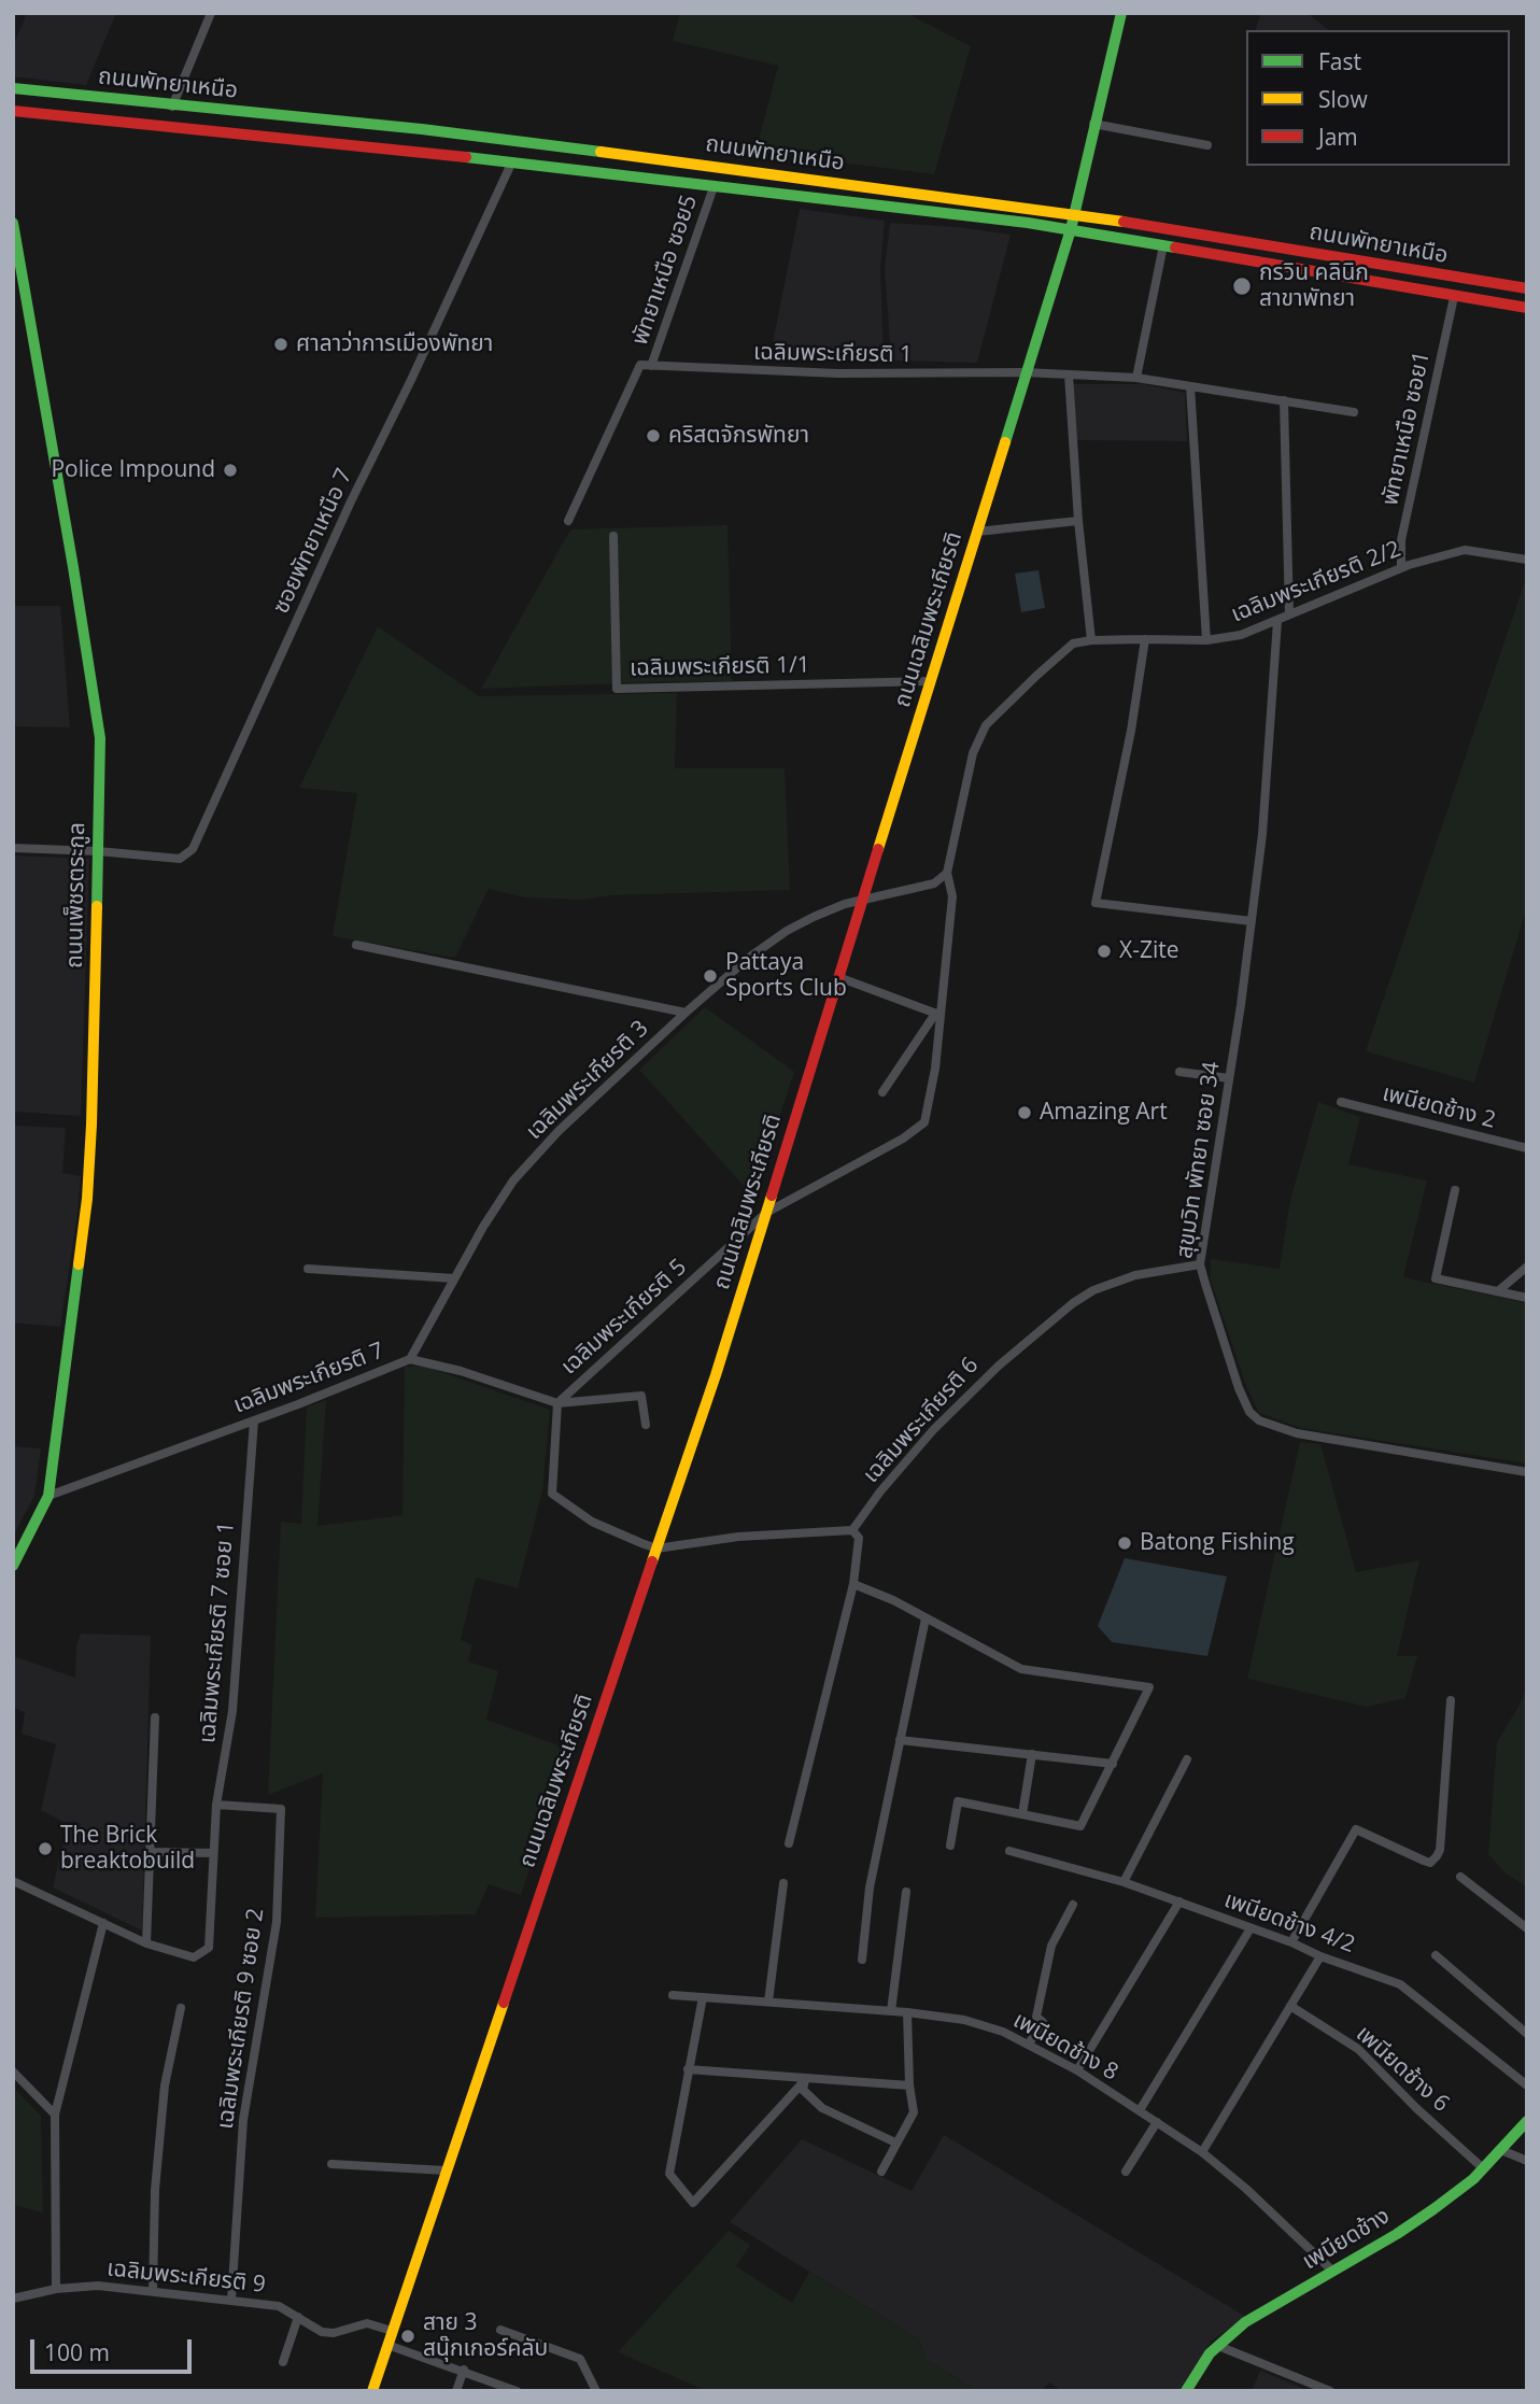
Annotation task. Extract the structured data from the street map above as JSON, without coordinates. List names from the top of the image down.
{
  "streets": {
    "main road": [
      "ถนนพัทยาเหนือ",
      "ถนนเฉลิมพระเกียรติ",
      "ถนนเพ็ชรตระกูล",
      "เพนียดช้าง"
    ],
    "street": [
      "พัทยาเหนือ ซอย5",
      "เฉลิมพระเกียรติ 1",
      "พัทยาเหนือ ซอย1",
      "ซอยพัทยาเหนือ 7",
      "เฉลิมพระเกียรติ 2/2",
      "เฉลิมพระเกียรติ 1/1",
      "เฉลิมพระเกียรติ 3",
      "เพนียดช้าง 2",
      "สุขุมวิท พัทยา ซอย 34",
      "เฉลิมพระเกียรติ 5",
      "เฉลิมพระเกียรติ 7",
      "เฉลิมพระเกียรติ 6",
      "เฉลิมพระเกียรติ 7 ซอย 1",
      "เพนียดช้าง 4/2",
      "เฉลิมพระเกียรติ 9 ซอย 2",
      "เพนียดช้าง 8",
      "เพนียดช้าง 6",
      "เฉลิมพระเกียรติ 9"
    ]
  },
  "crossings": [
    ["ถนนพัทยาเหนือ", "พัทยาเหนือ ซอย5"],
    ["ถนนพัทยาเหนือ", "พัทยาเหนือ ซอย1"],
    ["ถนนพัทยาเหนือ", "ซอยพัทยาเหนือ 7"],
    ["ถนนพัทยาเหนือ", "ถนนเฉลิมพระเกียรติ"],
    ["พัทยาเหนือ ซอย5", "เฉลิมพระเกียรติ 1"],
    ["เฉลิมพระเกียรติ 1", "ถนนเฉลิมพระเกียรติ"],
    ["พัทยาเหนือ ซอย1", "เฉลิมพระเกียรติ 2/2"],
    ["ซอยพัทยาเหนือ 7", "ถนนเพ็ชรตระกูล"],
    ["เฉลิมพระเกียรติ 2/2", "สุขุมวิท พัทยา ซอย 34"],
    ["เฉลิมพระเกียรติ 2/2", "เฉลิมพระเกียรติ 5"],
    ["ถนนเฉลิมพระเกียรติ", "เฉลิมพระเกียรติ 1/1"],
    ["ถนนเฉลิมพระเกียรติ", "เฉลิมพระเกียรติ 3"],
    ["ถนนเฉลิมพระเกียรติ", "เฉลิมพระเกียรติ 5"],
    ["ถนนเฉลิมพระเกียรติ", "เฉลิมพระเกียรติ 9"],
    ["ถนนเพ็ชรตระกูล", "เฉลิมพระเกียรติ 7"],
    ["เฉลิมพระเกียรติ 3", "เฉลิมพระเกียรติ 7"],
    ["สุขุมวิท พัทยา ซอย 34", "เฉลิมพระเกียรติ 6"],
    ["เฉลิมพระเกียรติ 5", "เฉลิมพระเกียรติ 7"],
    ["เฉลิมพระเกียรติ 7", "เฉลิมพระเกียรติ 7 ซอย 1"],
    ["เฉลิมพระเกียรติ 7 ซอย 1", "เฉลิมพระเกียรติ 9 ซอย 2"],
    ["เฉลิมพระเกียรติ 9 ซอย 2", "เฉลิมพระเกียรติ 9"],
    ["เพนียดช้าง 8", "เพนียดช้าง"],
    ["เพนียดช้าง 6", "เพนียดช้าง"]
  ],
  "places": [
    "กรวิน คลินิก สาขาพัทยา",
    "ศาลาว่าการเมืองพัทยา",
    "คริสตจักรพัทยา",
    "Police Impound",
    "X-Zite",
    "Pattaya Sports Club",
    "Amazing Art",
    "Batong Fishing",
    "The Brick breaktobuild",
    "สาย 3 สนุ๊กเกอร์คลับ"
  ],
  "legend": ["Fast", "Slow", "Jam"],
  "scale_bar": "100 m"
}
